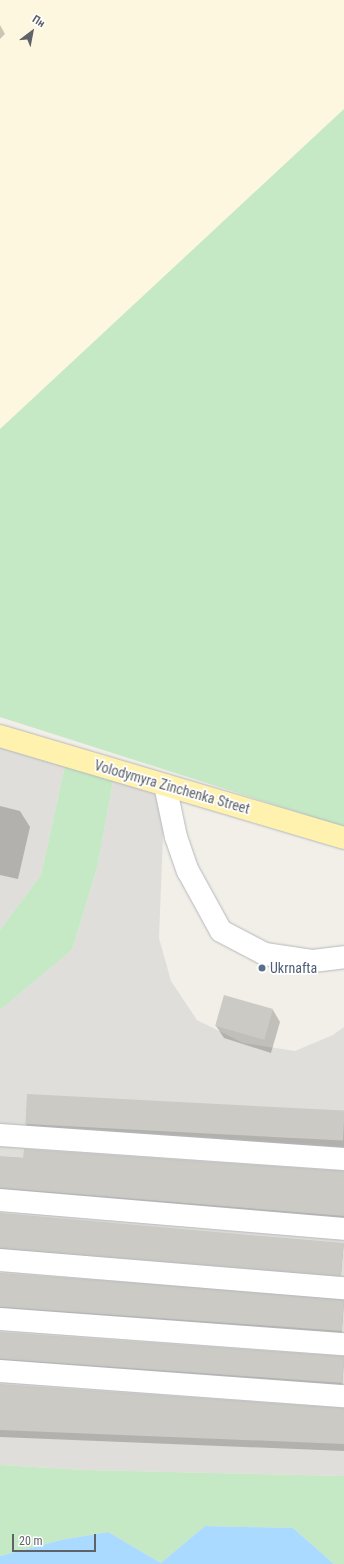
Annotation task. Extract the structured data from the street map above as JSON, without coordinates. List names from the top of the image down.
{
  "streets": {
    "main road": ["Volodymyra Zinchenka Street"]
  },
  "places": ["Ukrnafta"],
  "scale_bar": "20 m",
  "north": "top right"
}
